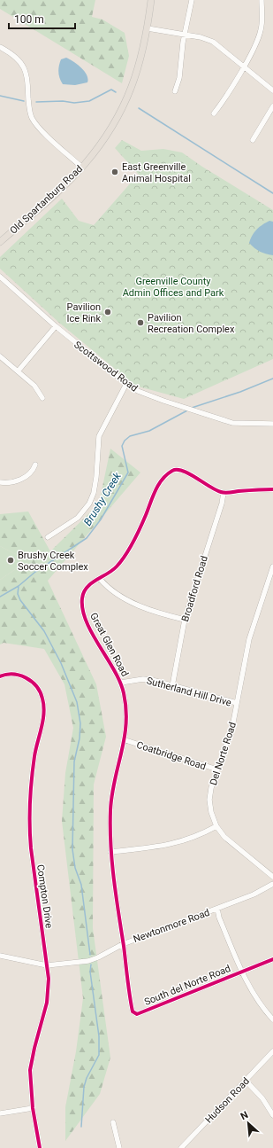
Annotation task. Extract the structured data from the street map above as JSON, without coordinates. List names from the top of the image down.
{
  "streets": {
    "main road": ["Old Spartanburg Road"],
    "street": [
      "Scottswood Road",
      "Broadford Road",
      "Great Glen Road",
      "Sutherland Hill Drive",
      "Del Norte Road",
      "Coatbridge Road",
      "Compton Drive",
      "Newtonmore Road",
      "South del Norte Road",
      "Hudson Road"
    ]
  },
  "crossings": [
    ["Broadford Road", "Great Glen Road"],
    ["Broadford Road", "Sutherland Hill Drive"],
    ["Great Glen Road", "Sutherland Hill Drive"],
    ["Great Glen Road", "Coatbridge Road"],
    ["Great Glen Road", "Newtonmore Road"],
    ["Great Glen Road", "South del Norte Road"],
    ["Sutherland Hill Drive", "Del Norte Road"],
    ["Del Norte Road", "Coatbridge Road"],
    ["Compton Drive", "Newtonmore Road"],
    ["Newtonmore Road", "South del Norte Road"]
  ],
  "water": ["Brushy Creek"],
  "parks": ["Greenville County Admin Offices and Park"],
  "places": [
    "East Greenville Animal Hospital",
    "Pavilion Ice Rink",
    "Pavilion Recreation Complex",
    "Brushy Creek Soccer Complex"
  ],
  "scale_bar": "100 m",
  "north": "top left"
}
